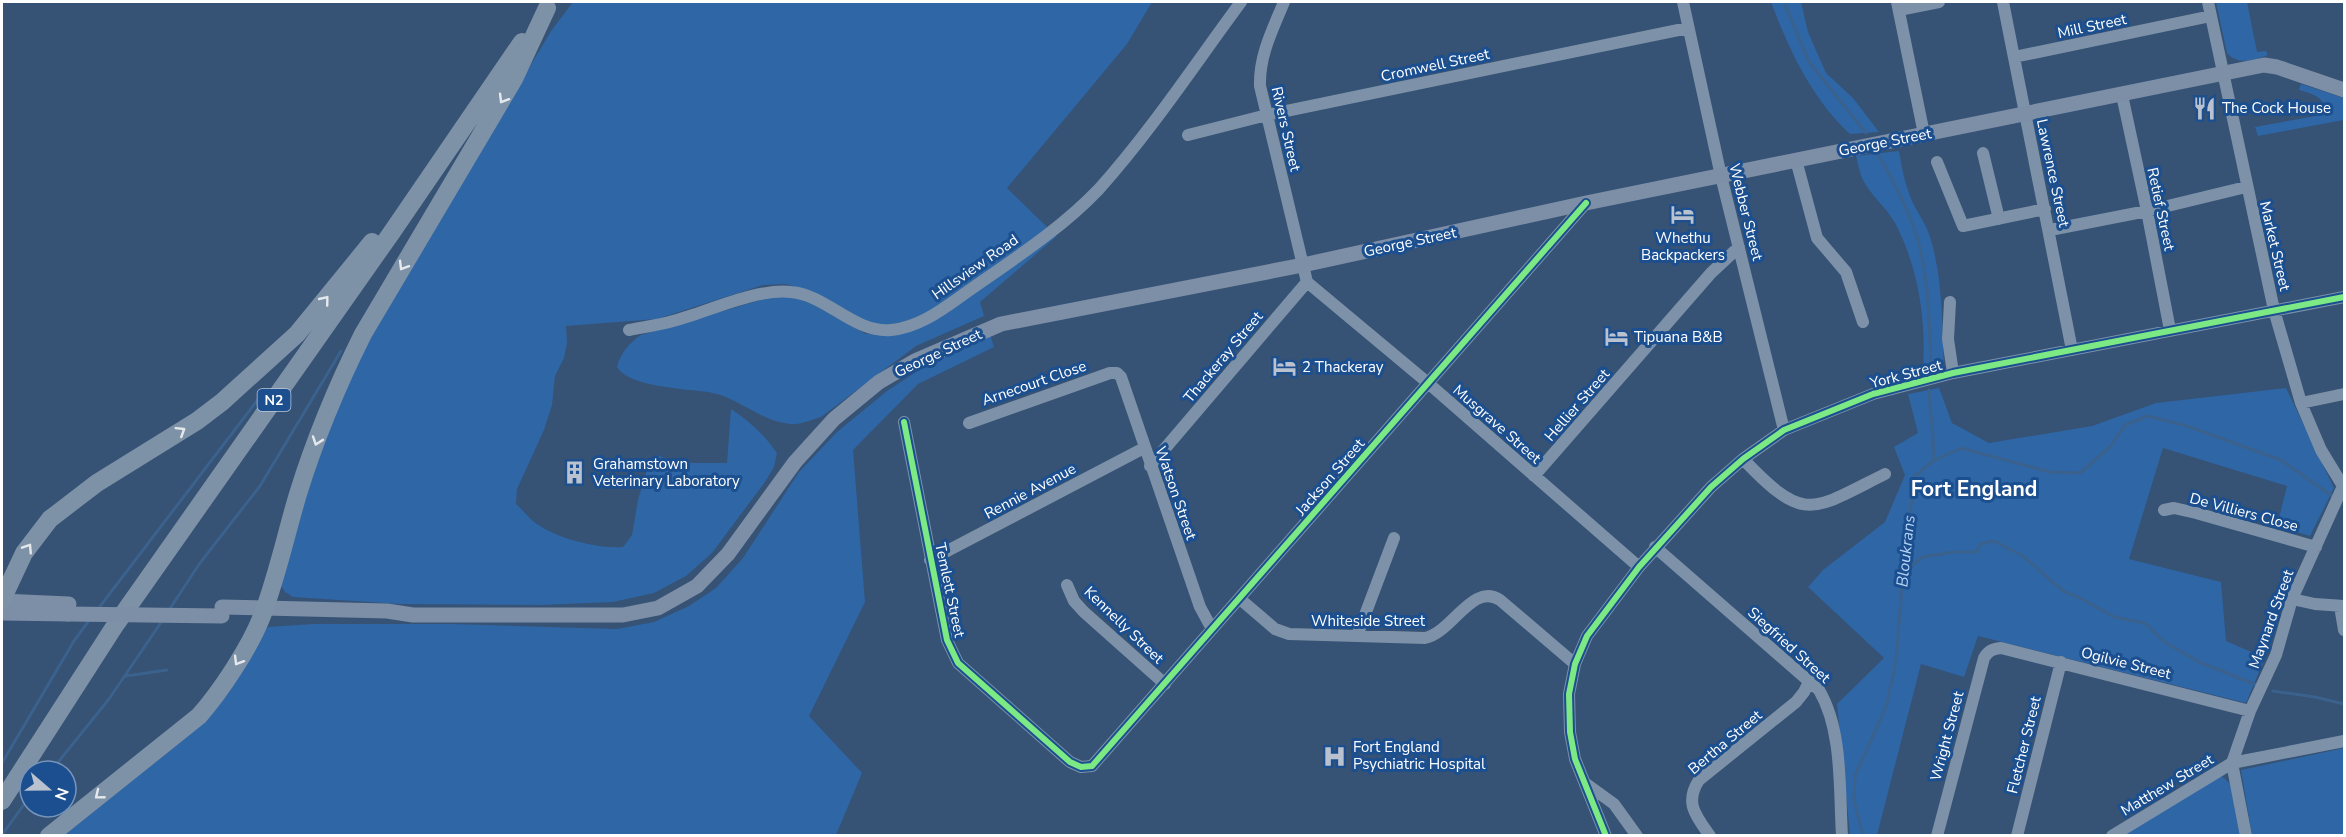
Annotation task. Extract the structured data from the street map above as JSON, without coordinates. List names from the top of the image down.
{
  "streets": {
    "highway": ["N2"],
    "main road": ["George Street"],
    "street": [
      "Mill Street",
      "Cromwell Street",
      "Rivers Street",
      "Lawrence Street",
      "Retief Street",
      "Webber Street",
      "Market Street",
      "Hillsview Road",
      "Thackeray Street",
      "York Street",
      "Arnecourt Close",
      "Hellier Street",
      "Musgrave Street",
      "Jackson Street",
      "Rennie Avenue",
      "Watson Street",
      "De Villiers Close",
      "Temlett Street",
      "Maynard Street",
      "Whiteside Street",
      "Kennelly Street",
      "Siegfried Street",
      "Ogilvie Street",
      "Wright Street",
      "Bertha Street",
      "Fletcher Street",
      "Matthew Street"
    ]
  },
  "crossings": [
    ["Mill Street", "Lawrence Street"],
    ["Mill Street", "Market Street"],
    ["Cromwell Street", "Rivers Street"],
    ["Cromwell Street", "Webber Street"],
    ["Rivers Street", "George Street"],
    ["George Street", "Lawrence Street"],
    ["George Street", "Retief Street"],
    ["George Street", "Webber Street"],
    ["George Street", "Market Street"],
    ["George Street", "Jackson Street"],
    ["Lawrence Street", "York Street"],
    ["Retief Street", "York Street"],
    ["Webber Street", "York Street"],
    ["Webber Street", "Hellier Street"],
    ["Market Street", "York Street"],
    ["Market Street", "Maynard Street"],
    ["Thackeray Street", "Musgrave Street"],
    ["Thackeray Street", "Watson Street"],
    ["York Street", "Musgrave Street"],
    ["York Street", "Whiteside Street"],
    ["York Street", "Siegfried Street"],
    ["Arnecourt Close", "Watson Street"],
    ["Hellier Street", "Musgrave Street"],
    ["Musgrave Street", "Jackson Street"],
    ["Jackson Street", "Watson Street"],
    ["Jackson Street", "Temlett Street"],
    ["Jackson Street", "Whiteside Street"],
    ["Jackson Street", "Kennelly Street"],
    ["Rennie Avenue", "Watson Street"],
    ["Rennie Avenue", "Temlett Street"],
    ["De Villiers Close", "Maynard Street"],
    ["Maynard Street", "Ogilvie Street"],
    ["Maynard Street", "Matthew Street"],
    ["Siegfried Street", "Bertha Street"],
    ["Ogilvie Street", "Wright Street"],
    ["Ogilvie Street", "Fletcher Street"]
  ],
  "districts": ["Fort England"],
  "water": ["Bloukrans"],
  "places": {
    "restaurant": ["The Cock House"],
    "hotel": ["Whethu Backpackers", "Tipuana B&B", "2 Thackeray"],
    "building": ["Grahamstown Veterinary Laboratory"],
    "hospital": ["Fort England Psychiatric Hospital"]
  },
  "north": "right"
}
